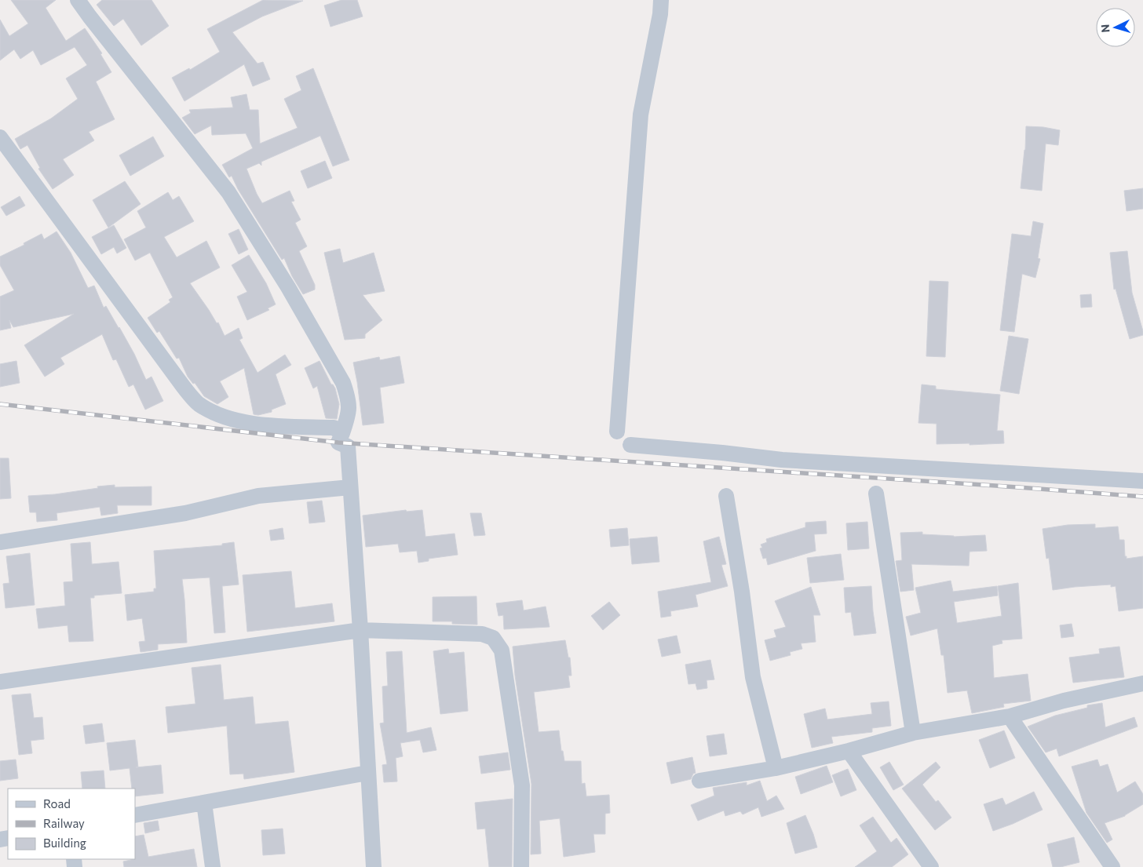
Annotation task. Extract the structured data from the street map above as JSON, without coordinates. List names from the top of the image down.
{
  "legend": ["Road", "Railway", "Building"],
  "north": "left"
}
